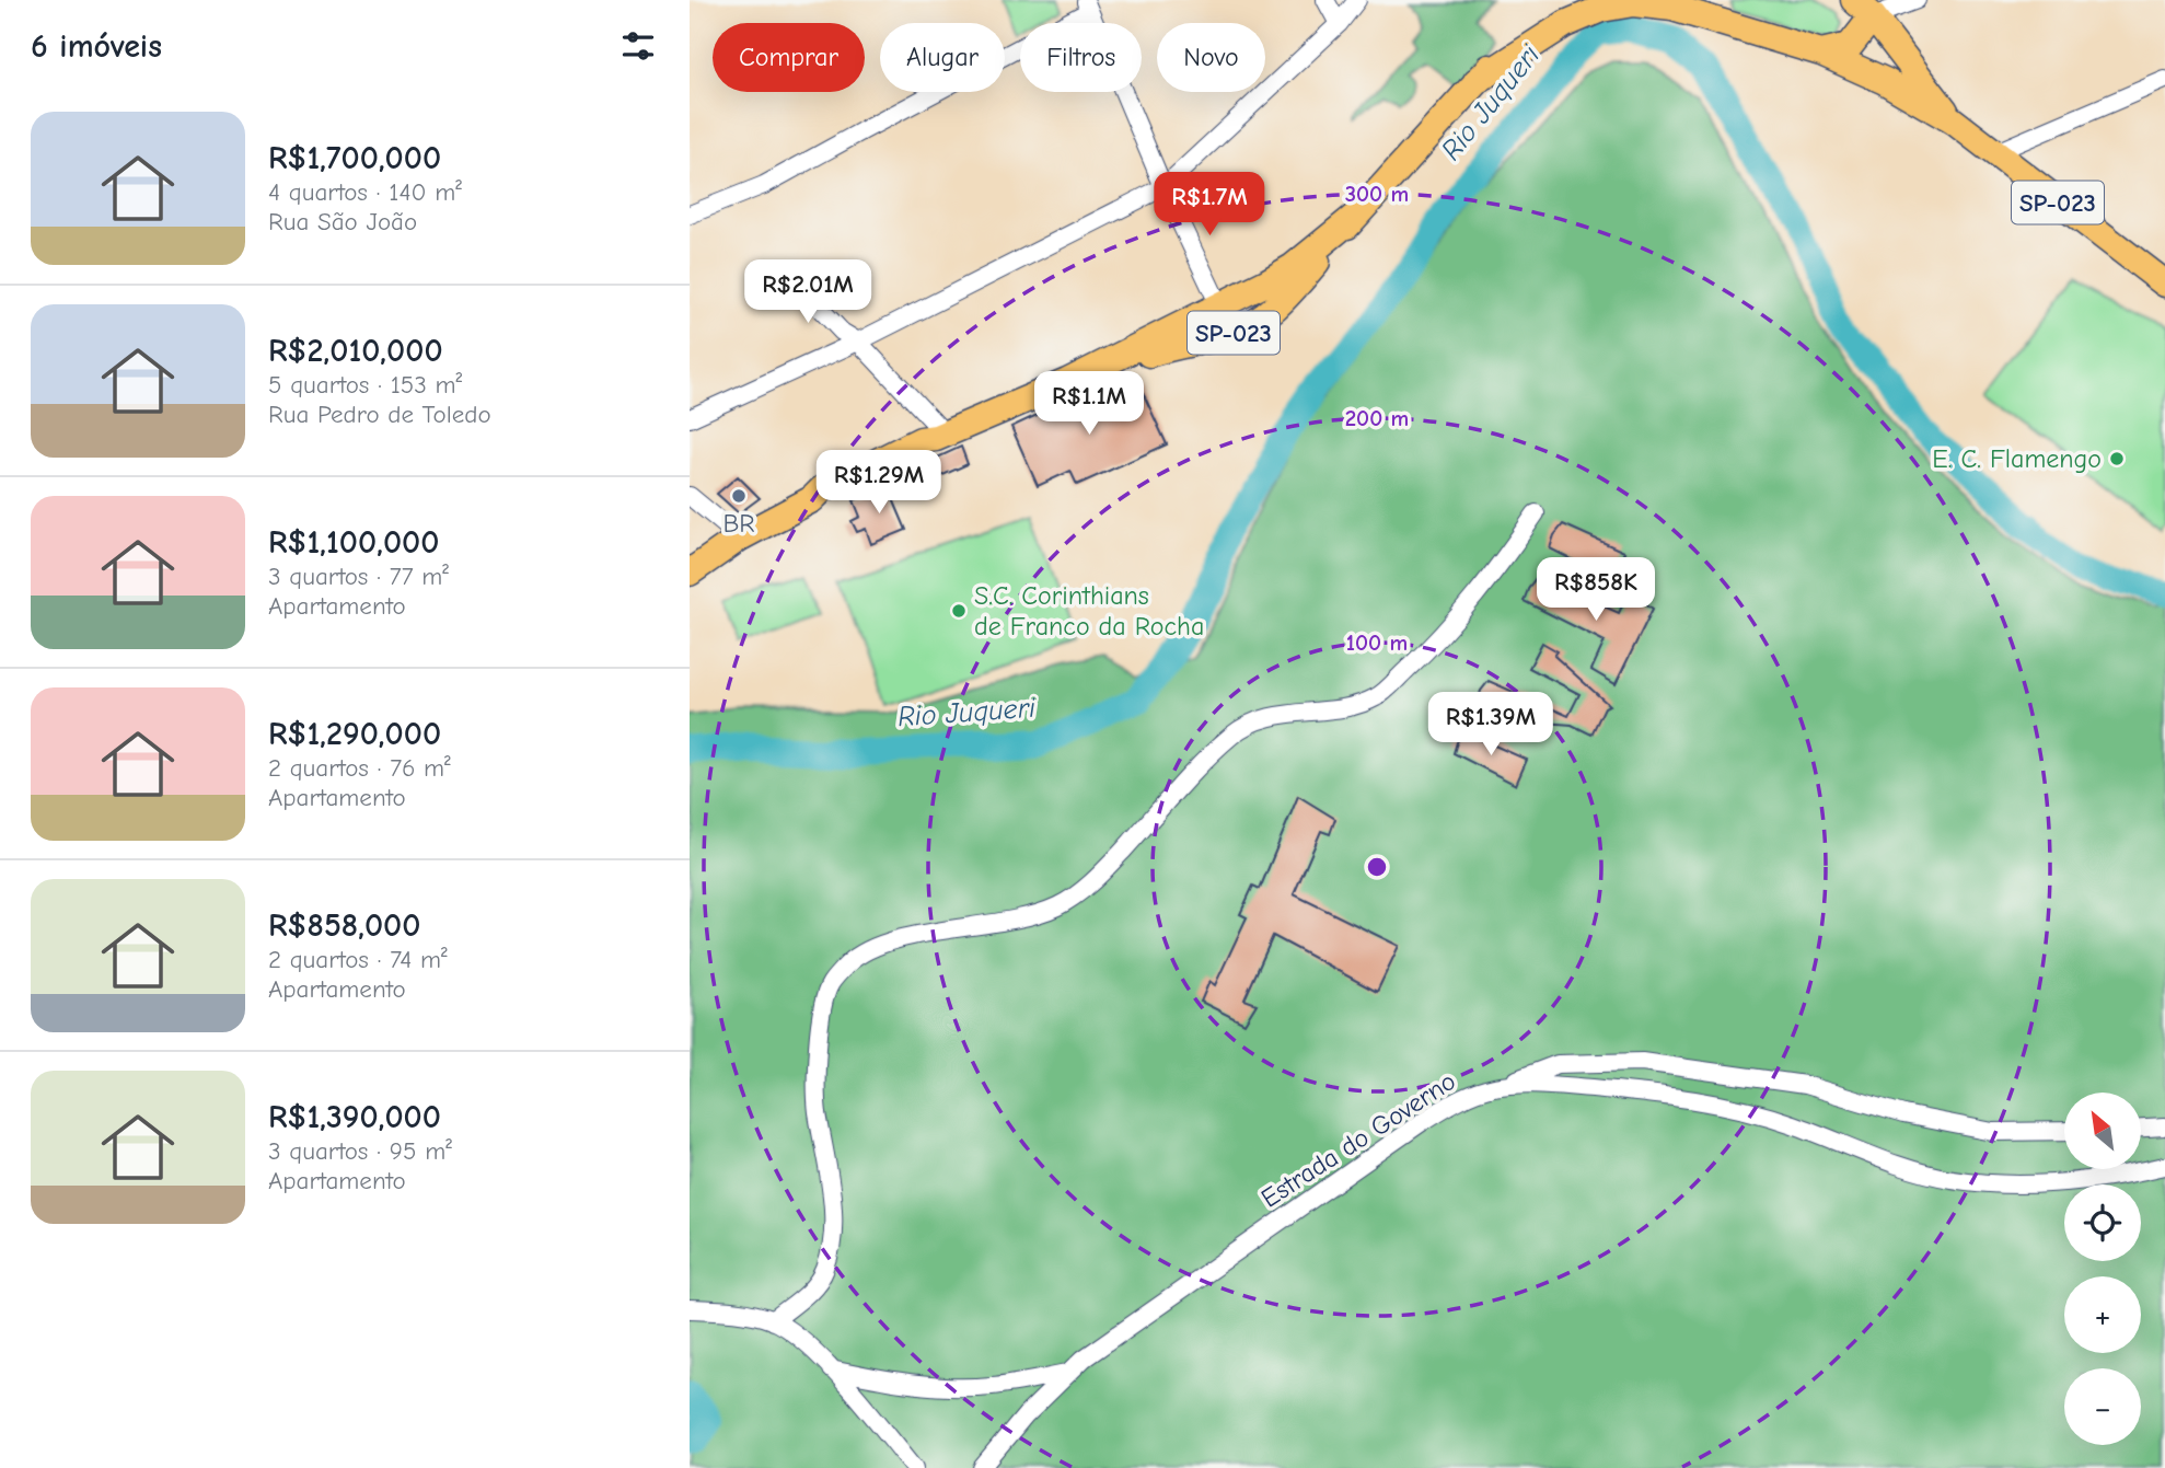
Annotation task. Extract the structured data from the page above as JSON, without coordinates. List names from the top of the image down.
{
  "streets": {
    "main road": ["SP-023"],
    "street": ["Estrada do Governo"]
  },
  "water": ["Rio Juqueri"],
  "places": ["E. C. Flamengo", "BR", "S.C. Corinthians de Franco da Rocha"],
  "north": "top left",
  "page": {
    "heading": "6 imóveis",
    "chip": [
      "Comprar",
      "Alugar",
      "Filtros",
      "Novo"
    ],
    "list": [
      {
        "name": "R$1,700,000",
        "note": "4 quartos · 140 m² · Rua São João"
      },
      {
        "name": "R$2,010,000",
        "note": "5 quartos · 153 m² · Rua Pedro de Toledo"
      },
      {
        "name": "R$1,100,000",
        "note": "3 quartos · 77 m² · Apartamento"
      },
      {
        "name": "R$1,290,000",
        "note": "2 quartos · 76 m² · Apartamento"
      },
      {
        "name": "R$858,000",
        "note": "2 quartos · 74 m² · Apartamento"
      },
      {
        "name": "R$1,390,000",
        "note": "3 quartos · 95 m² · Apartamento"
      }
    ],
    "price": [
      "R$1.7M",
      "R$2.01M",
      "R$1.1M",
      "R$1.29M",
      "R$858K",
      "R$1.39M"
    ],
    "map_buttons": ["+", "−"]
  },
  "rings": ["300 m", "200 m", "100 m"]
}
